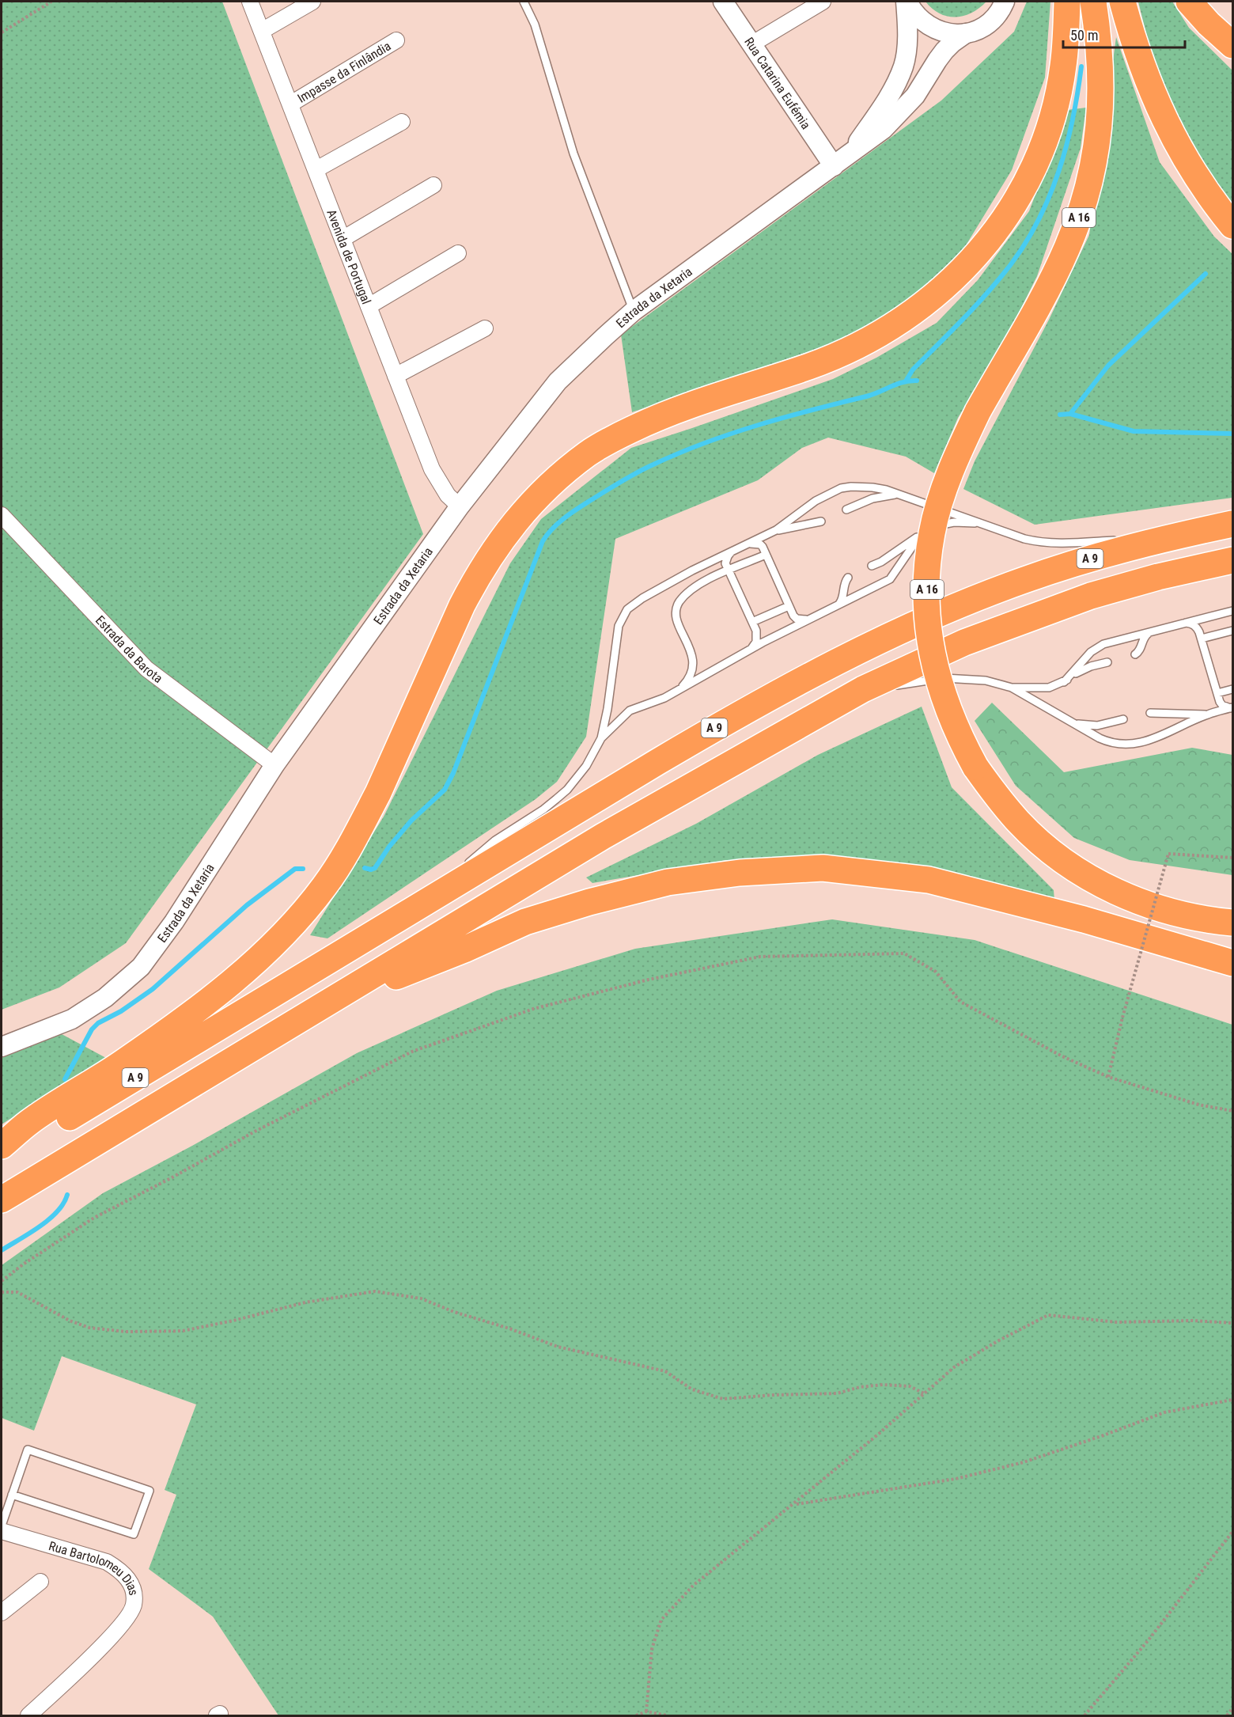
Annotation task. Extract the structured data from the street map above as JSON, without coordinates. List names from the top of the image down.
{
  "streets": {
    "highway": ["A 16", "A 9"],
    "street": [
      "Impasse da Finlândia",
      "Rua Catarina Eufémia",
      "Avenida de Portugal",
      "Estrada da Xetaria",
      "Estrada da Barota",
      "Rua Bartolomeu Dias"
    ]
  },
  "crossings": [
    ["Impasse da Finlândia", "Avenida de Portugal"],
    ["Rua Catarina Eufémia", "Estrada da Xetaria"],
    ["Avenida de Portugal", "Estrada da Xetaria"],
    ["Estrada da Xetaria", "Estrada da Barota"]
  ],
  "scale_bar": "50 m"
}
